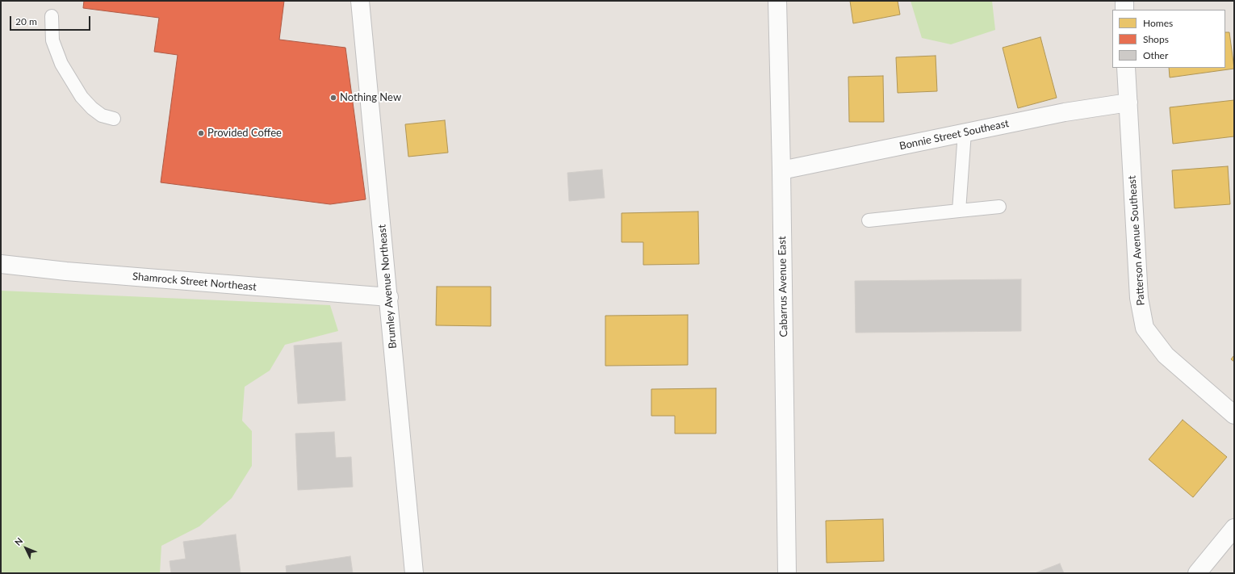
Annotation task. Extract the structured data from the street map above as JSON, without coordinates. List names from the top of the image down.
{
  "streets": {
    "street": [
      "Bonnie Street Southeast",
      "Patterson Avenue Southeast",
      "Shamrock Street Northeast",
      "Brumley Avenue Northeast",
      "Cabarrus Avenue East"
    ]
  },
  "crossings": [
    ["Bonnie Street Southeast", "Patterson Avenue Southeast"],
    ["Bonnie Street Southeast", "Cabarrus Avenue East"],
    ["Shamrock Street Northeast", "Brumley Avenue Northeast"]
  ],
  "places": ["Nothing New", "Provided Coffee"],
  "legend": ["Homes", "Shops", "Other"],
  "scale_bar": "20 m",
  "north": "top left"
}
